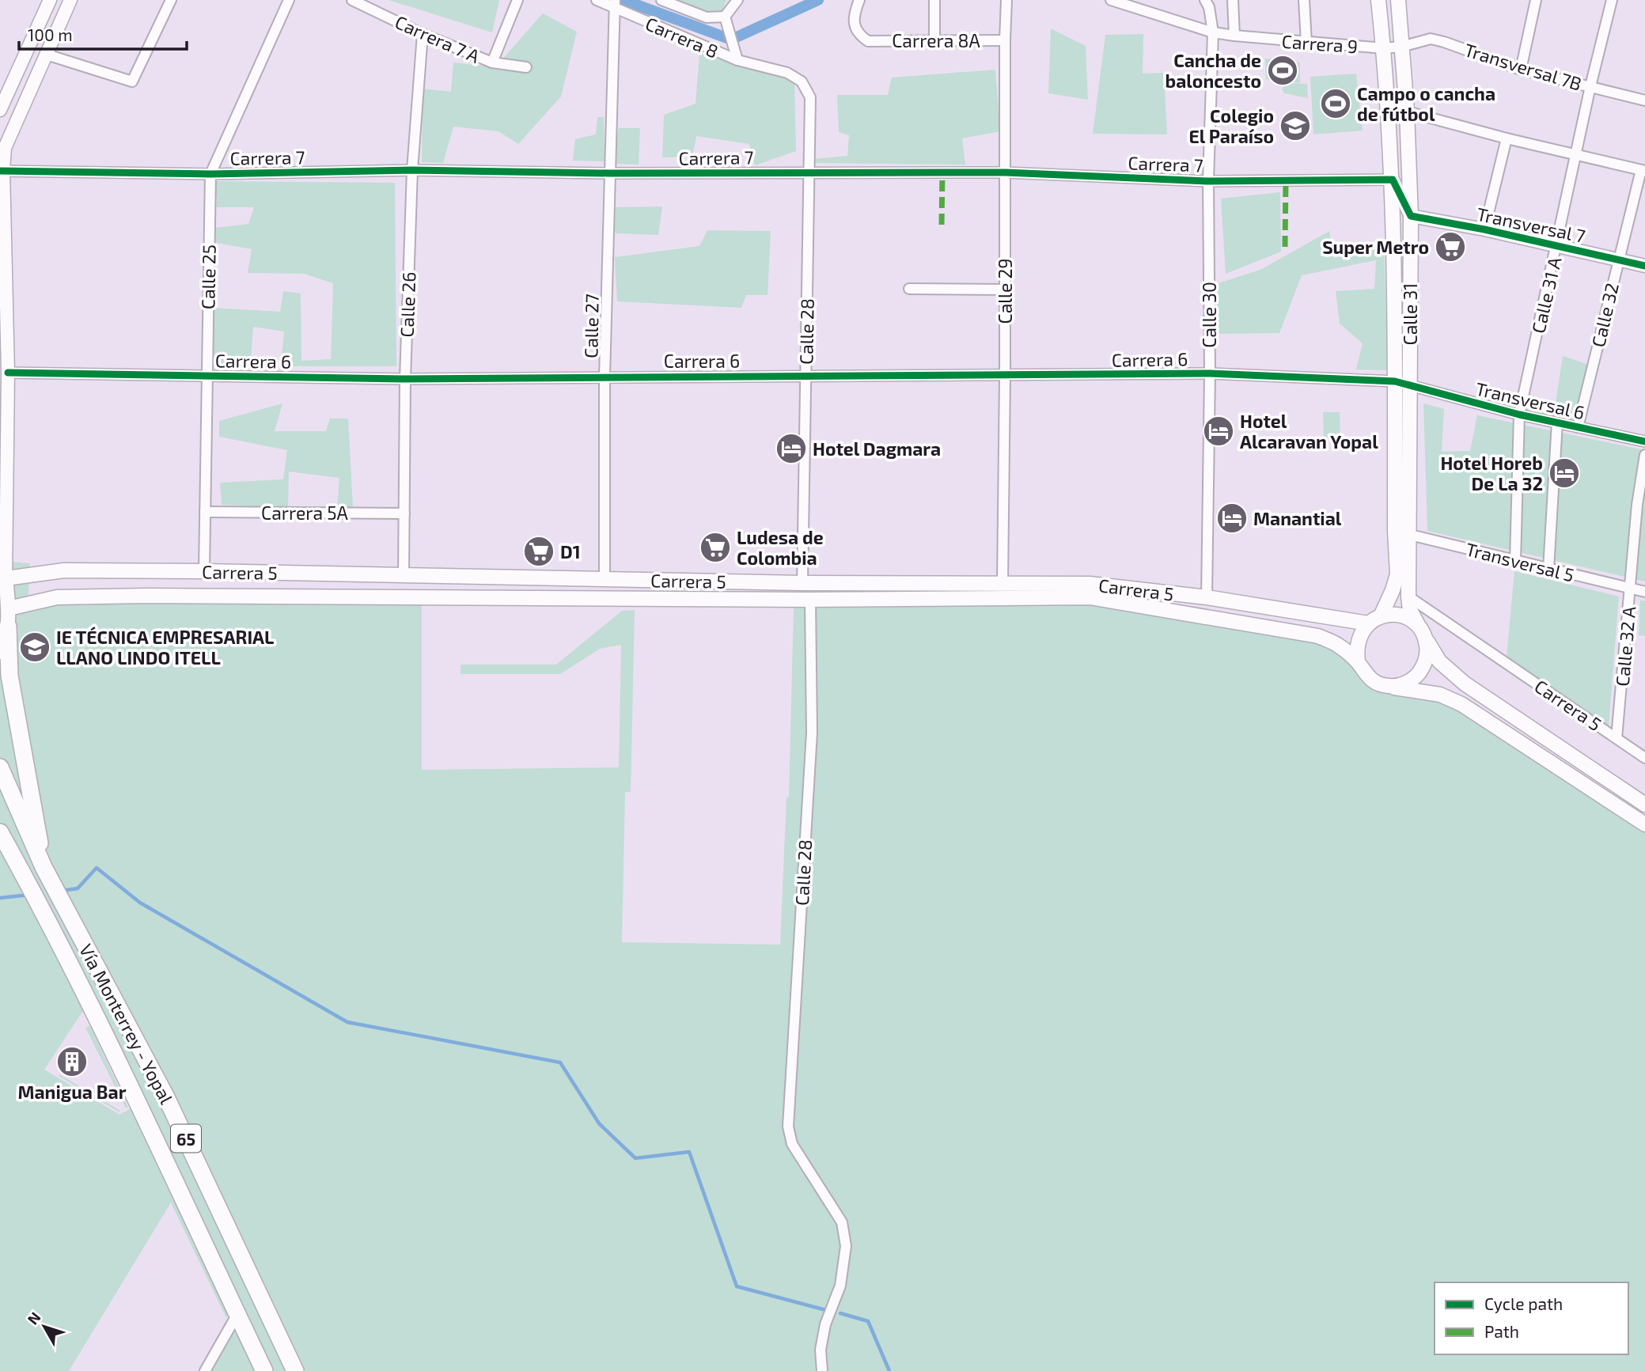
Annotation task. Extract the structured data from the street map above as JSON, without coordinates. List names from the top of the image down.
{
  "streets": {
    "main road": [
      "Calle 31",
      "Carrera 5",
      "Vía Monterrey - Yopal",
      "65"
    ],
    "street": [
      "Carrera 8",
      "Carrera 7 A",
      "Carrera 8A",
      "Carrera 9",
      "Transversal 7B",
      "Carrera 7",
      "Transversal 7",
      "Calle 25",
      "Calle 29",
      "Calle 31 A",
      "Calle 26",
      "Calle 30",
      "Calle 32",
      "Calle 27",
      "Calle 28",
      "Carrera 6",
      "Transversal 6",
      "Carrera 5A",
      "Transversal 5",
      "Calle 32 A"
    ]
  },
  "crossings": [
    ["Carrera 8", "Calle 27"],
    ["Carrera 8", "Calle 28"],
    ["Carrera 7 A", "Calle 26"],
    ["Carrera 8A", "Calle 29"],
    ["Carrera 9", "Transversal 7B"],
    ["Carrera 9", "Calle 31"],
    ["Carrera 9", "Calle 30"],
    ["Transversal 7B", "Calle 31 A"],
    ["Transversal 7B", "Calle 31"],
    ["Carrera 7", "Calle 25"],
    ["Carrera 7", "Calle 29"],
    ["Carrera 7", "Calle 26"],
    ["Carrera 7", "Calle 31"],
    ["Carrera 7", "Calle 30"],
    ["Carrera 7", "Calle 27"],
    ["Carrera 7", "Calle 28"],
    ["Transversal 7", "Calle 31 A"],
    ["Transversal 7", "Calle 31"],
    ["Transversal 7", "Calle 32"],
    ["Calle 25", "Carrera 6"],
    ["Calle 25", "Carrera 5A"],
    ["Calle 25", "Carrera 5"],
    ["Calle 29", "Carrera 6"],
    ["Calle 29", "Carrera 5"],
    ["Calle 31 A", "Transversal 6"],
    ["Calle 31 A", "Transversal 5"],
    ["Calle 26", "Carrera 6"],
    ["Calle 26", "Carrera 5A"],
    ["Calle 26", "Carrera 5"],
    ["Calle 31", "Carrera 6"],
    ["Calle 31", "Transversal 6"],
    ["Calle 31", "Transversal 5"],
    ["Calle 31", "Carrera 5"],
    ["Calle 30", "Carrera 6"],
    ["Calle 30", "Carrera 5"],
    ["Calle 32", "Transversal 6"],
    ["Calle 27", "Carrera 6"],
    ["Calle 27", "Carrera 5"],
    ["Calle 28", "Carrera 6"],
    ["Calle 28", "Carrera 5"],
    ["Carrera 6", "Transversal 6"],
    ["Transversal 5", "Calle 32 A"],
    ["Carrera 5", "Calle 32 A"]
  ],
  "places": {
    "sports": ["Cancha de baloncesto", "Campo o cancha de fútbol"],
    "school or university": ["Colegio El Paraíso", "IE TÉCNICA EMPRESARIAL LLANO LINDO ITELL"],
    "supermarket": ["Super Metro", "Ludesa de Colombia", "D1"],
    "hotel": [
      "Hotel Alcaravan Yopal",
      "Hotel Dagmara",
      "Hotel Horeb De La 32",
      "Manantial"
    ],
    "building": ["Manigua Bar"]
  },
  "legend": ["Cycle path", "Path"],
  "scale_bar": "100 m",
  "north": "top left"
}
